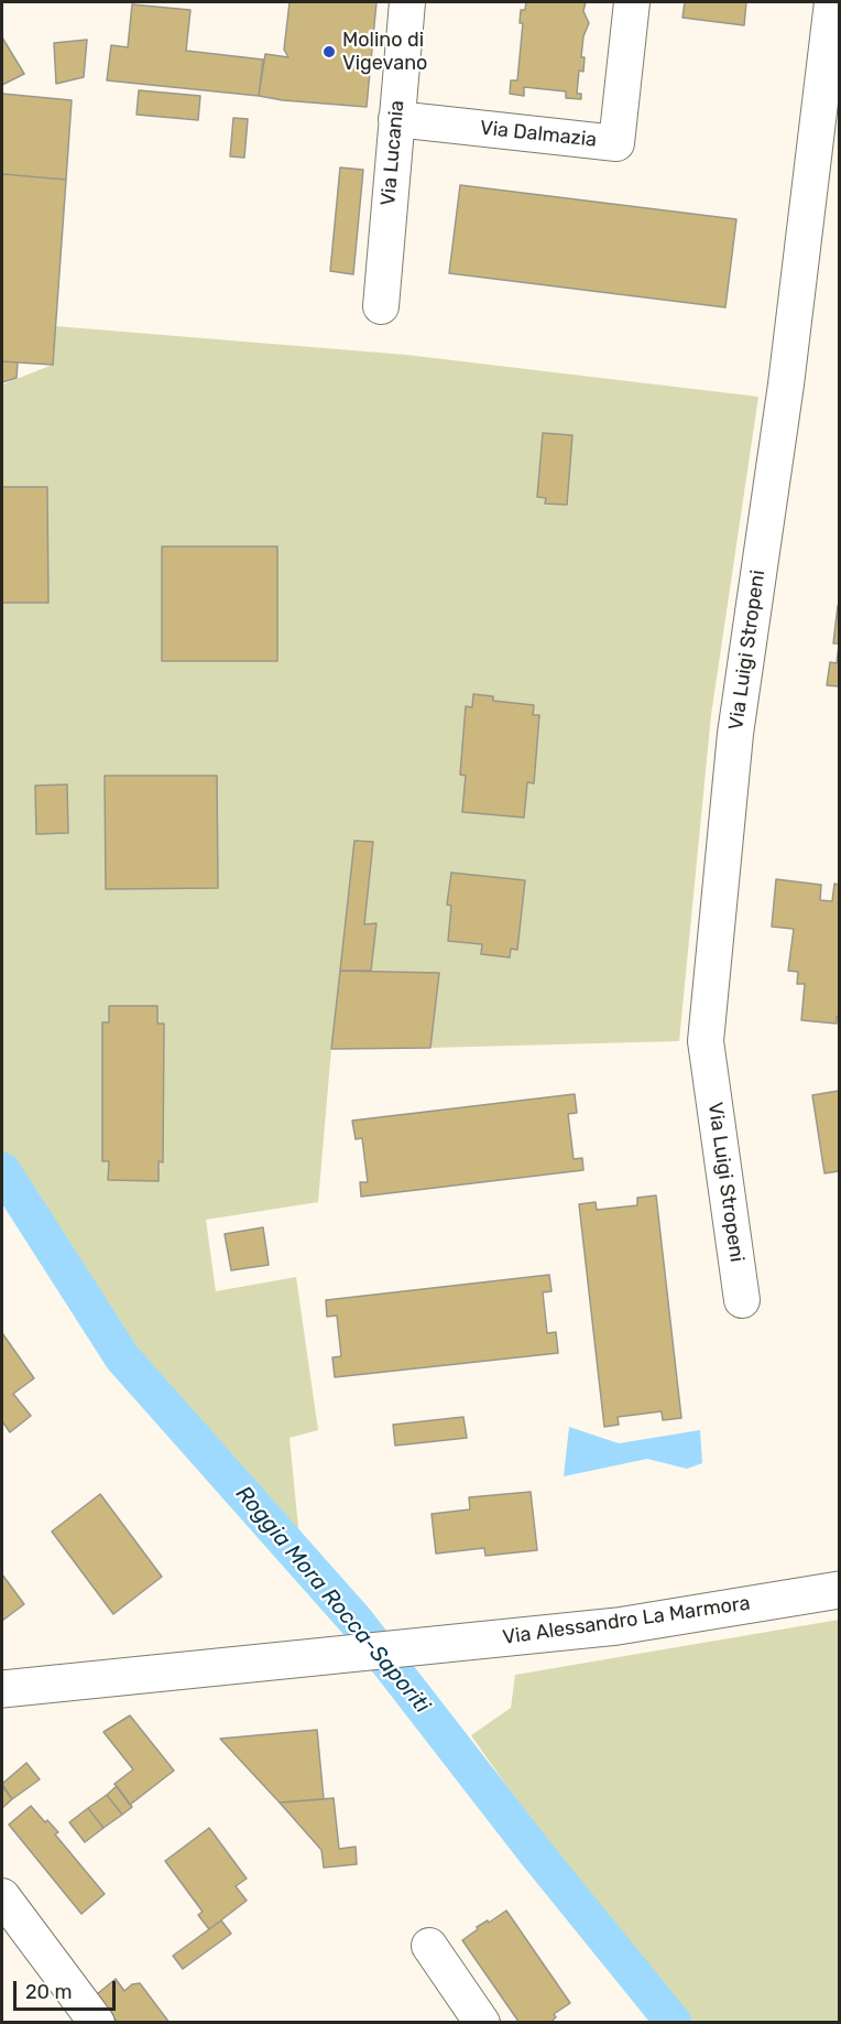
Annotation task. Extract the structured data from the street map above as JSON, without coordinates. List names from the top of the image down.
{
  "streets": {
    "street": [
      "Via Dalmazia",
      "Via Lucania",
      "Via Luigi Stropeni",
      "Via Alessandro La Marmora"
    ]
  },
  "crossings": [
    ["Via Dalmazia", "Via Lucania"]
  ],
  "water": ["Roggia Mora Rocca-Saporiti"],
  "places": ["Molino di Vigevano"],
  "scale_bar": "20 m"
}
